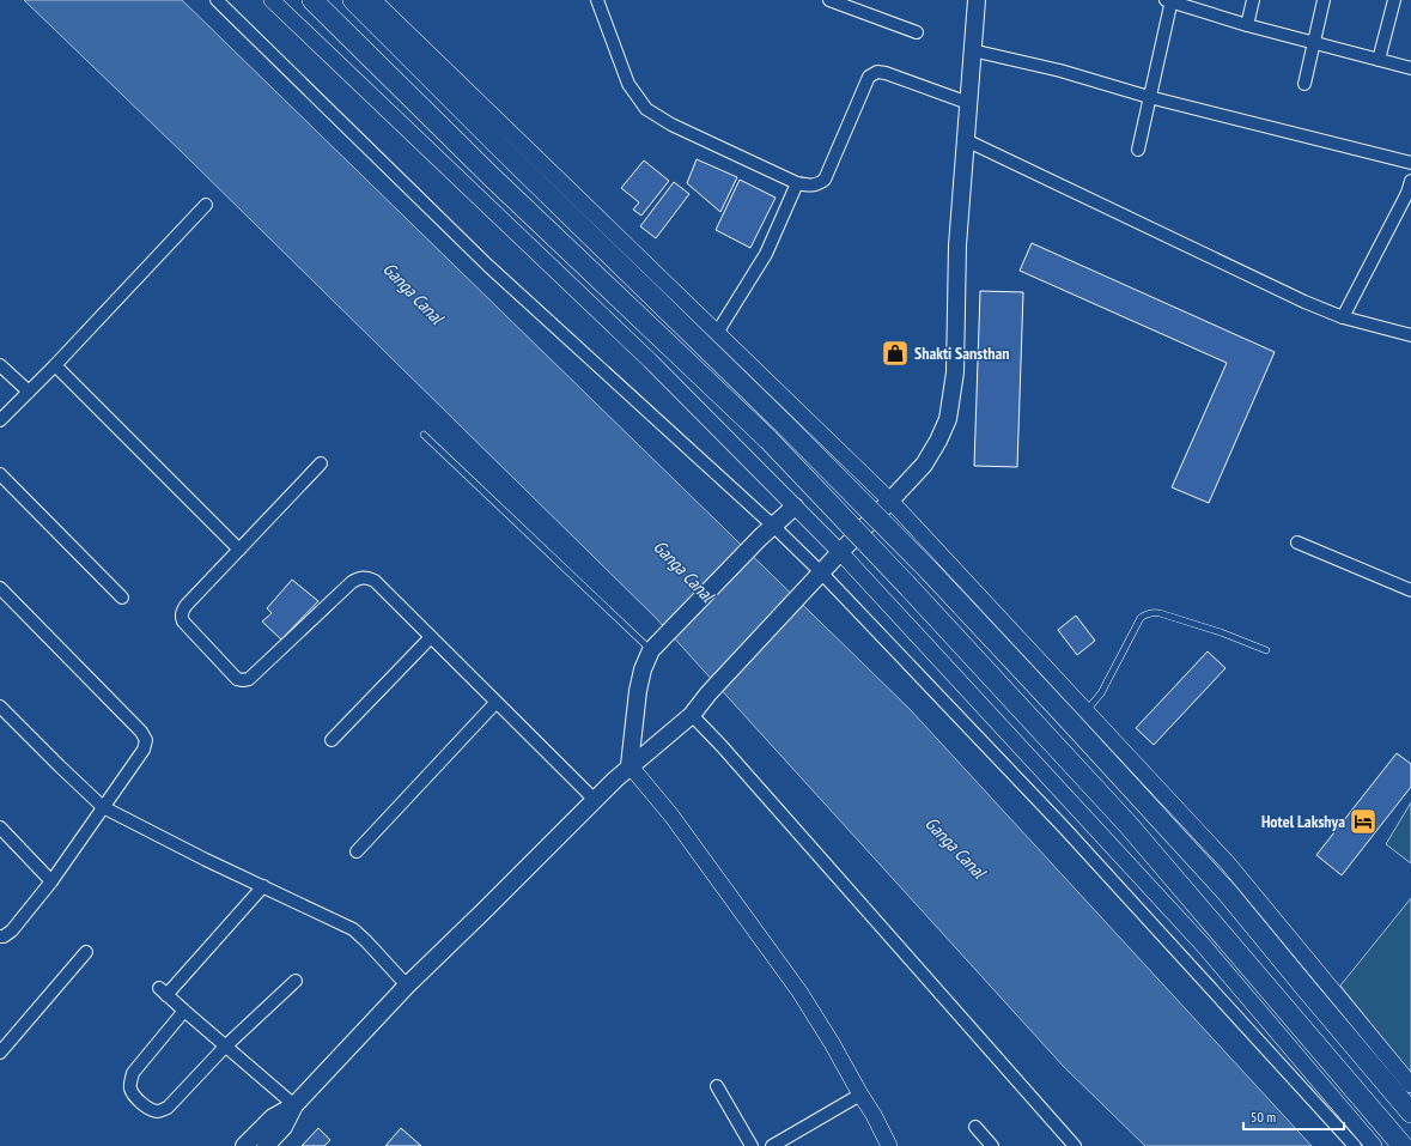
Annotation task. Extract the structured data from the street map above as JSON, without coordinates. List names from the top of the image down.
{
  "water": ["Ganga Canal"],
  "places": {
    "shop": ["Shakti Sansthan"],
    "hotel": ["Hotel Lakshya"]
  },
  "scale_bar": "50 m"
}
